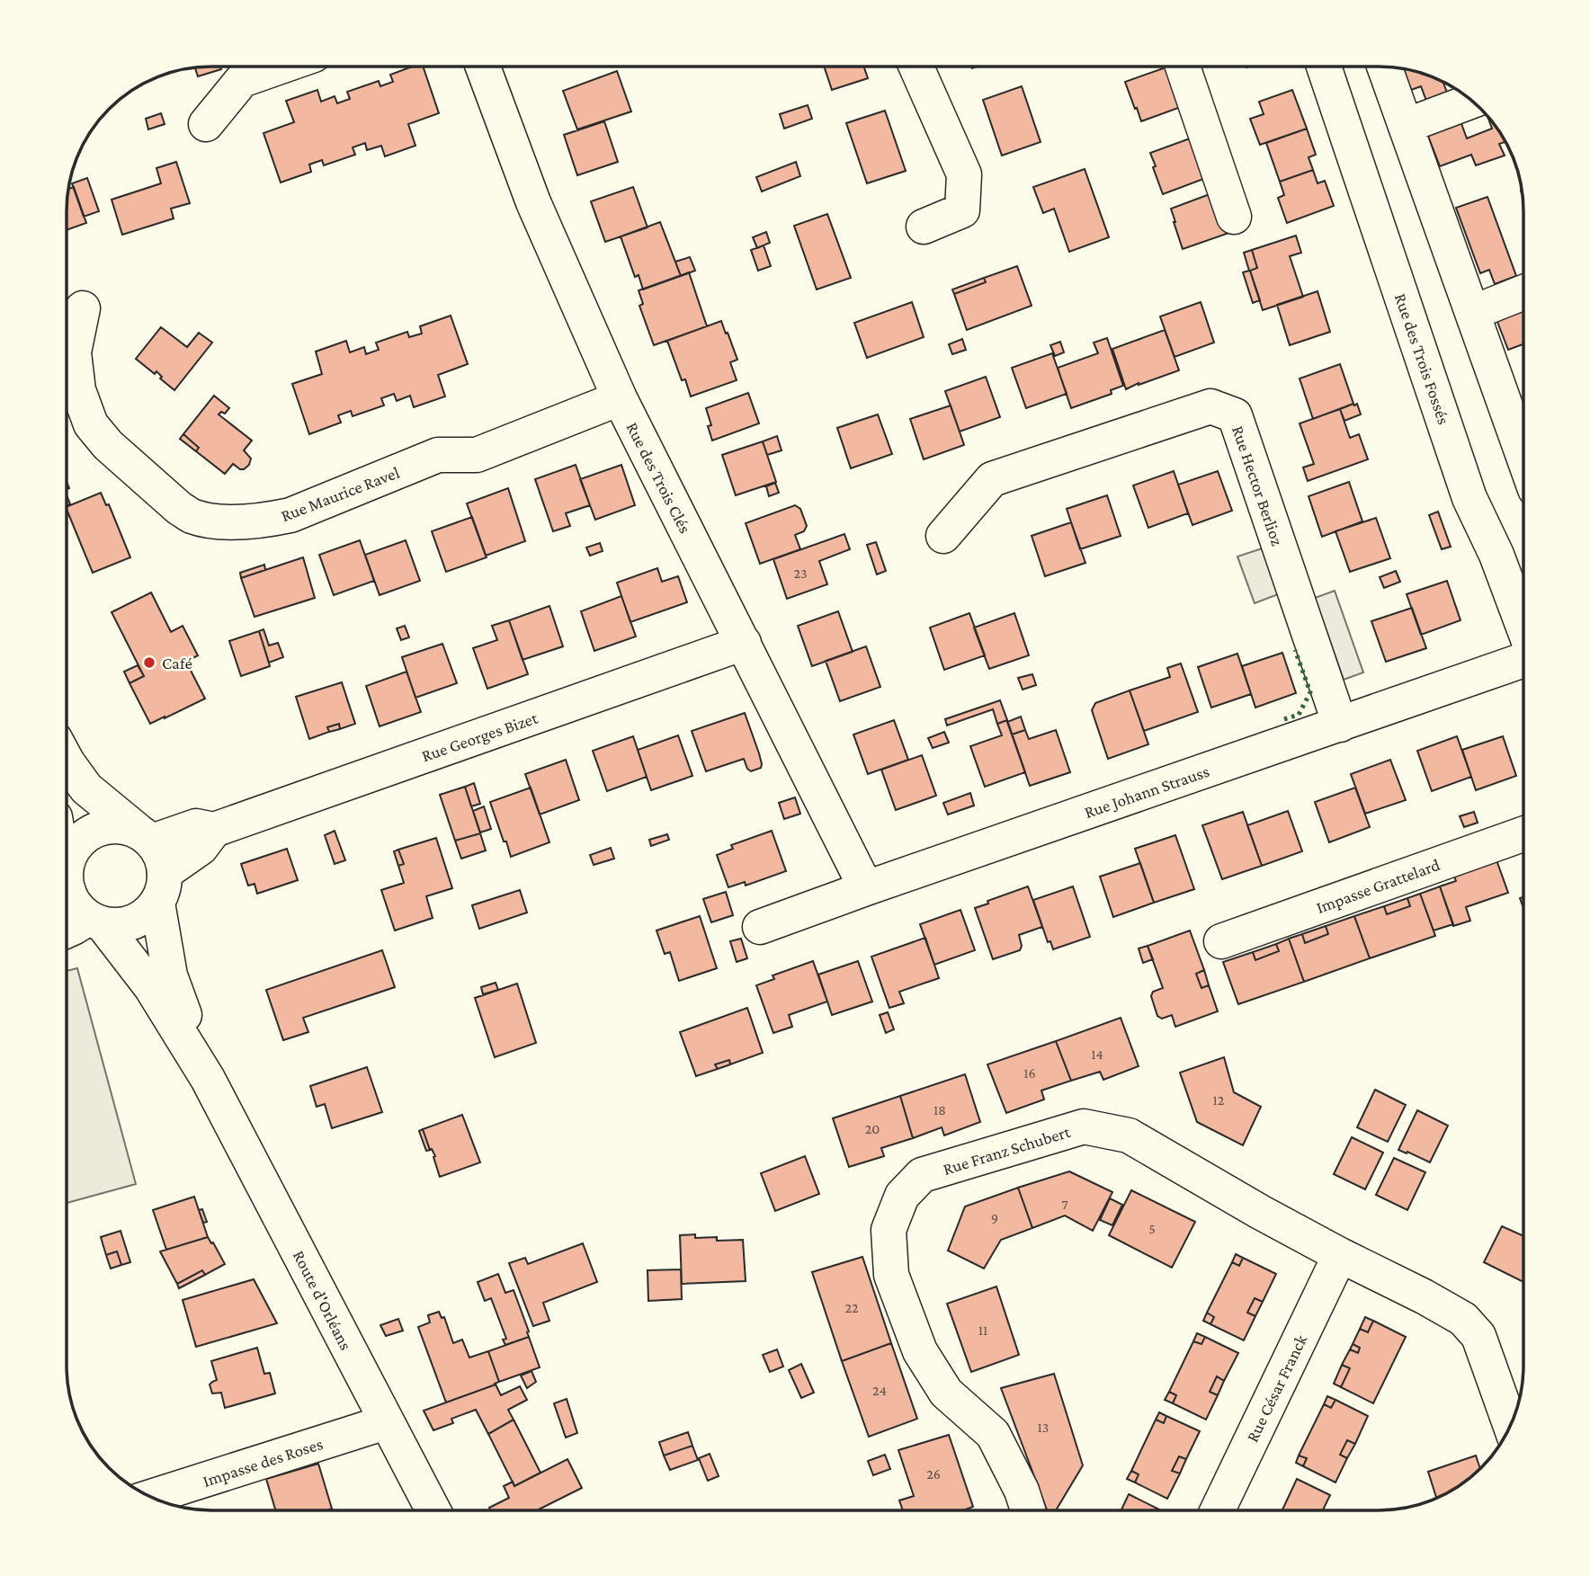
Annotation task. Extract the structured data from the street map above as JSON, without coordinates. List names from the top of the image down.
{
  "streets": {
    "street": [
      "Rue des Trois Fossés",
      "Rue des Trois Clés",
      "Rue Hector Berlioz",
      "Rue Maurice Ravel",
      "Rue Georges Bizet",
      "Rue Johann Strauss",
      "Impasse Grattelard",
      "Rue Franz Schubert",
      "Route d'Orléans",
      "Rue César Franck",
      "Impasse des Roses"
    ]
  },
  "crossings": [
    ["Rue des Trois Clés", "Rue Maurice Ravel"],
    ["Rue des Trois Clés", "Rue Georges Bizet"],
    ["Rue des Trois Clés", "Rue Johann Strauss"],
    ["Rue Hector Berlioz", "Rue Johann Strauss"],
    ["Rue Georges Bizet", "Route d'Orléans"],
    ["Rue Franz Schubert", "Rue César Franck"],
    ["Route d'Orléans", "Impasse des Roses"]
  ],
  "places": ["Café"],
  "house_numbers": [
    "23",
    "14",
    "16",
    "12",
    "18",
    "20",
    "7",
    "9",
    "5",
    "22",
    "11",
    "24",
    "13",
    "26"
  ]
}
